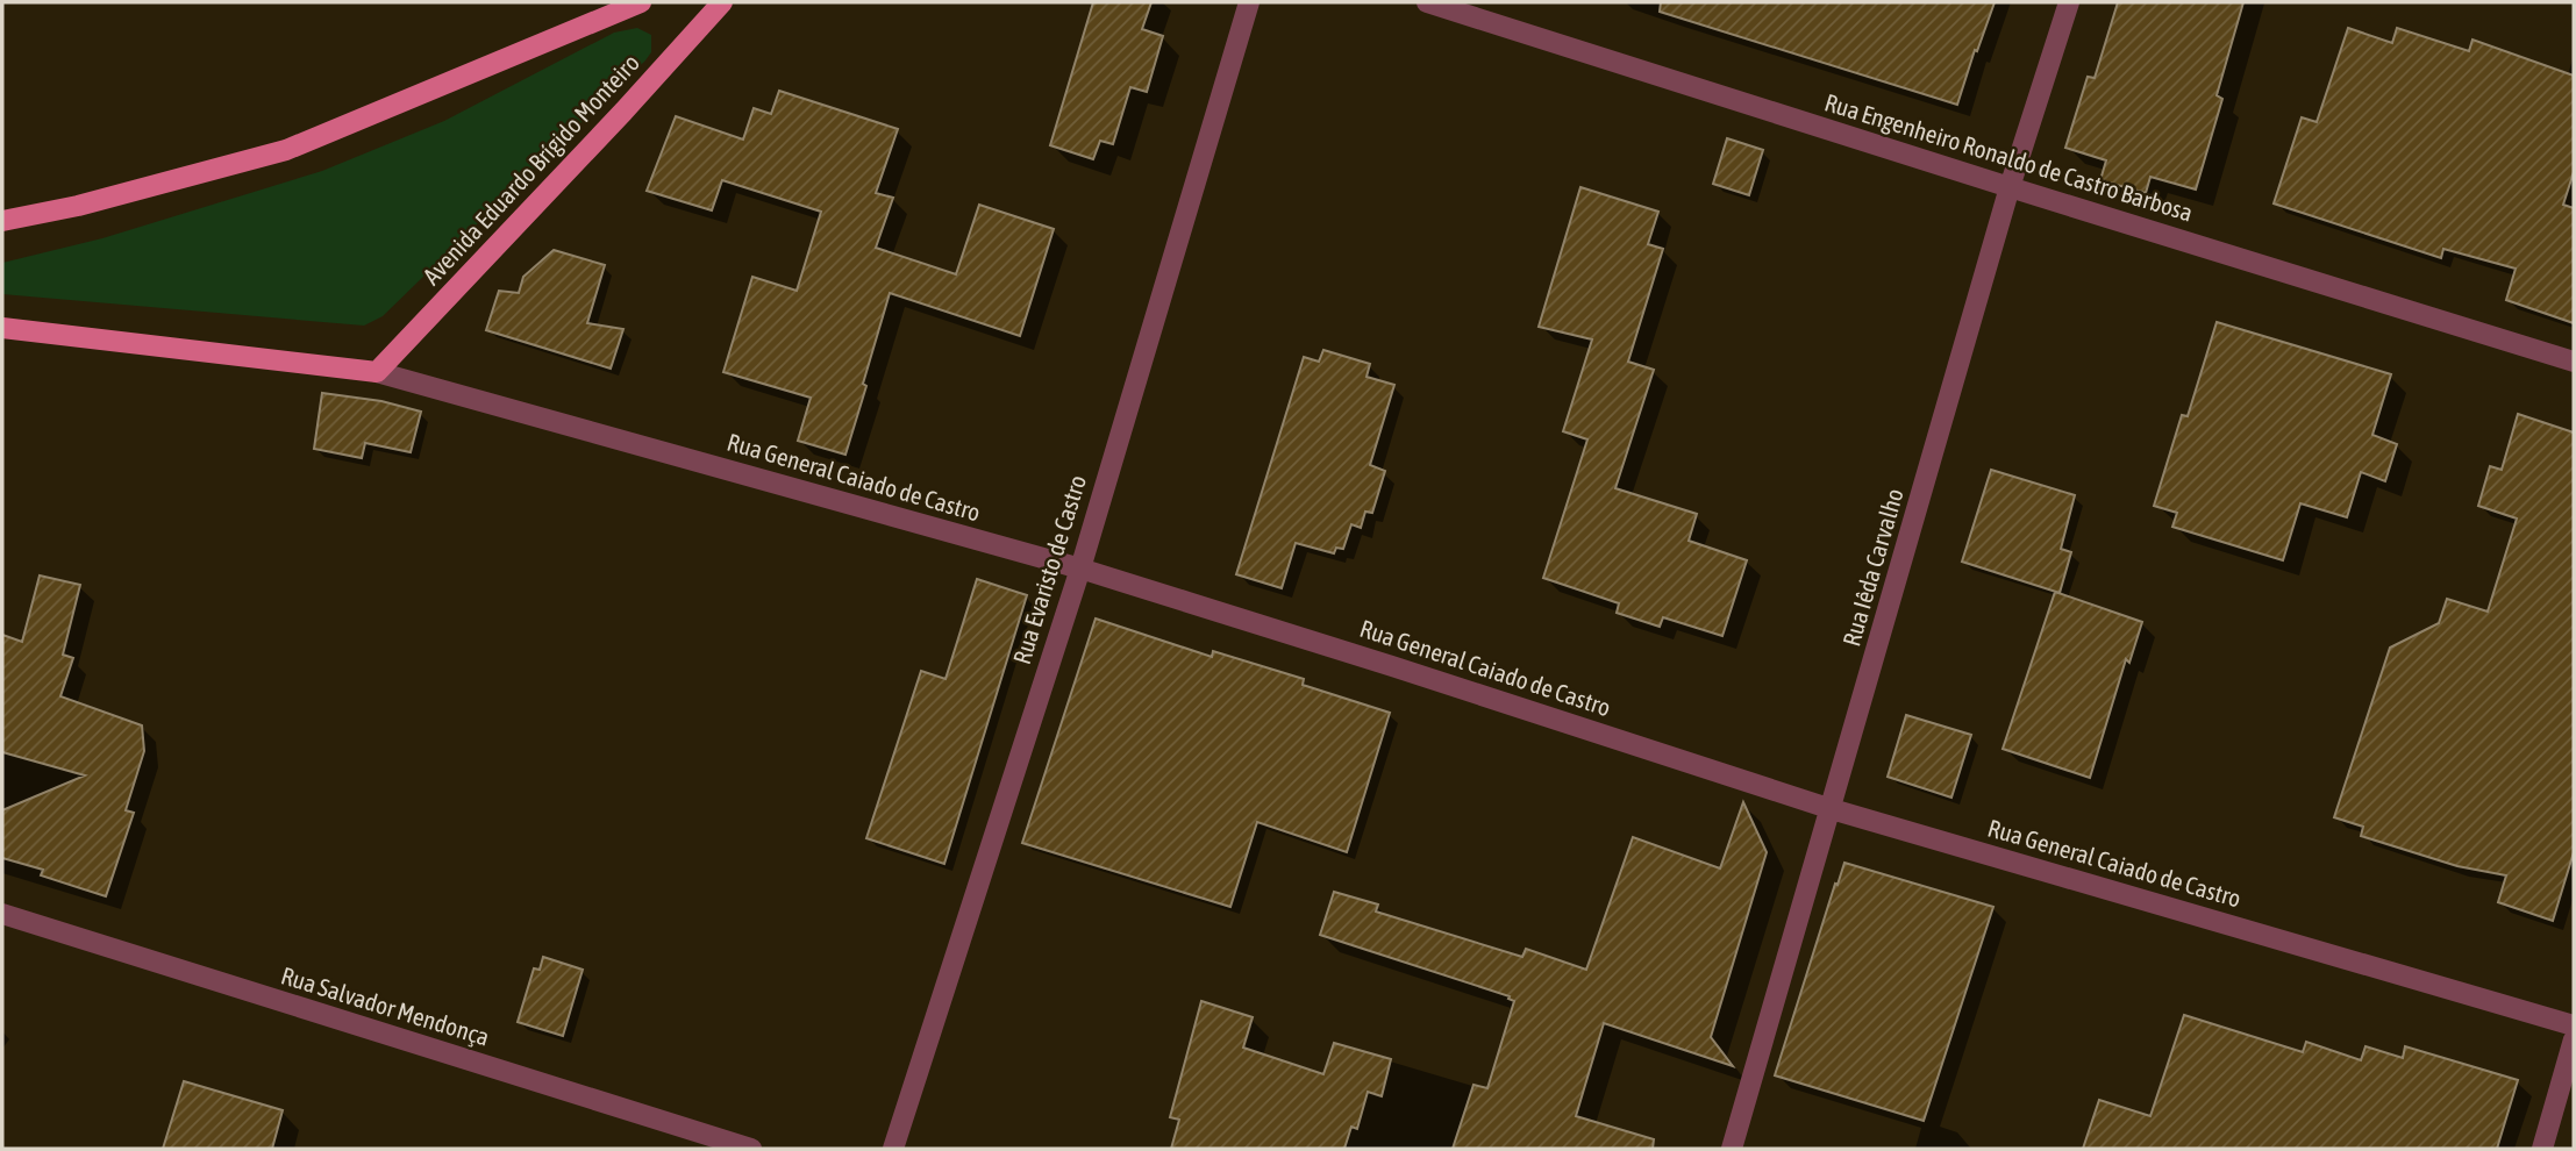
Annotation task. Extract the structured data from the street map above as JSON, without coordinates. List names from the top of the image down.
{
  "streets": {
    "main road": ["Avenida Eduardo Brígido Monteiro"],
    "street": [
      "Rua Engenheiro Ronaldo de Castro Barbosa",
      "Rua General Caiado de Castro",
      "Rua Iêda Carvalho",
      "Rua Evaristo de Castro",
      "Rua Salvador Mendonça"
    ]
  },
  "crossings": [
    ["Rua Engenheiro Ronaldo de Castro Barbosa", "Rua Iêda Carvalho"],
    ["Avenida Eduardo Brígido Monteiro", "Rua General Caiado de Castro"],
    ["Rua General Caiado de Castro", "Rua Iêda Carvalho"],
    ["Rua General Caiado de Castro", "Rua Evaristo de Castro"]
  ]
}
